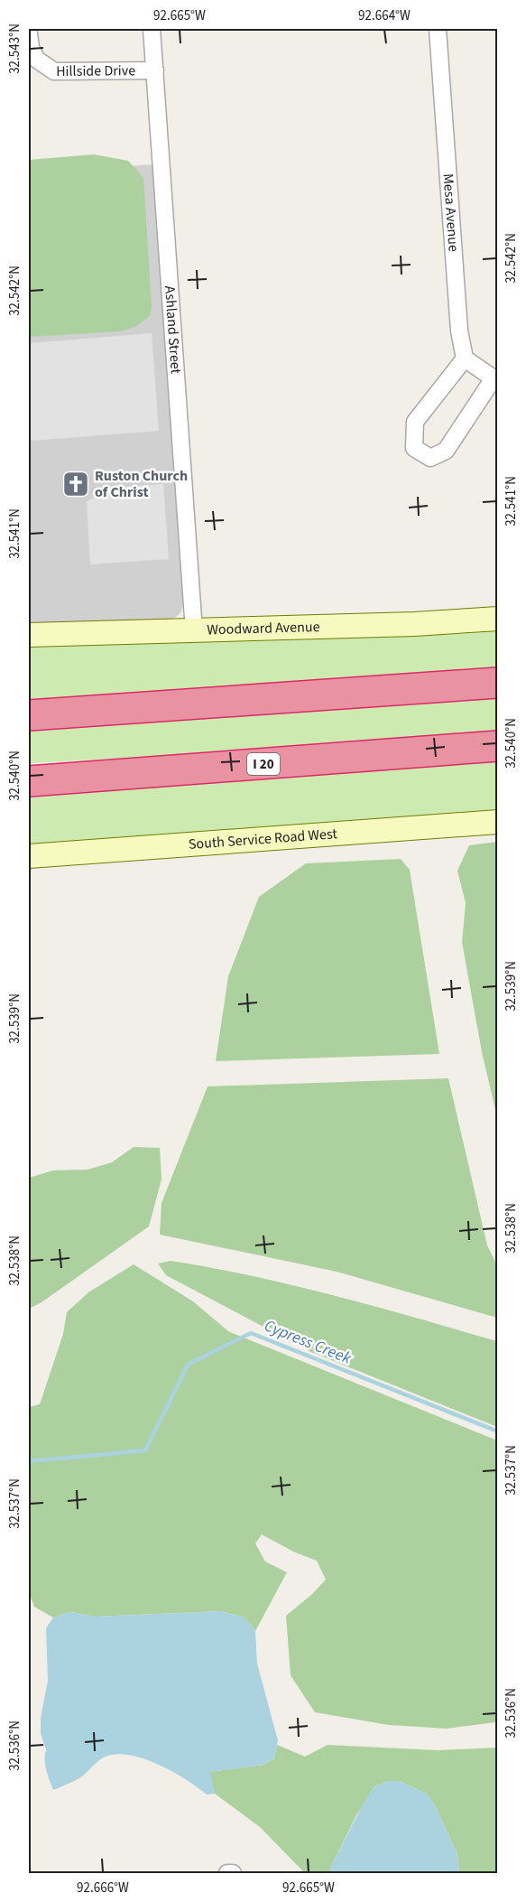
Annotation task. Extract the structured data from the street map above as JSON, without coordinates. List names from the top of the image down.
{
  "streets": {
    "highway": ["I 20"],
    "main road": ["Woodward Avenue", "South Service Road West"],
    "street": ["Hillside Drive", "Mesa Avenue", "Ashland Street"]
  },
  "crossings": [
    ["Hillside Drive", "Ashland Street"],
    ["Ashland Street", "Woodward Avenue"]
  ],
  "water": ["Cypress Creek"],
  "places": {
    "church": ["Ruston Church of Christ"]
  },
  "coordinates": [
    "92.665°W",
    "92.664°W",
    "32.543°N",
    "32.542°N",
    "32.541°N",
    "32.540°N",
    "32.539°N",
    "32.538°N",
    "32.537°N",
    "32.536°N",
    "92.666°W"
  ]
}
